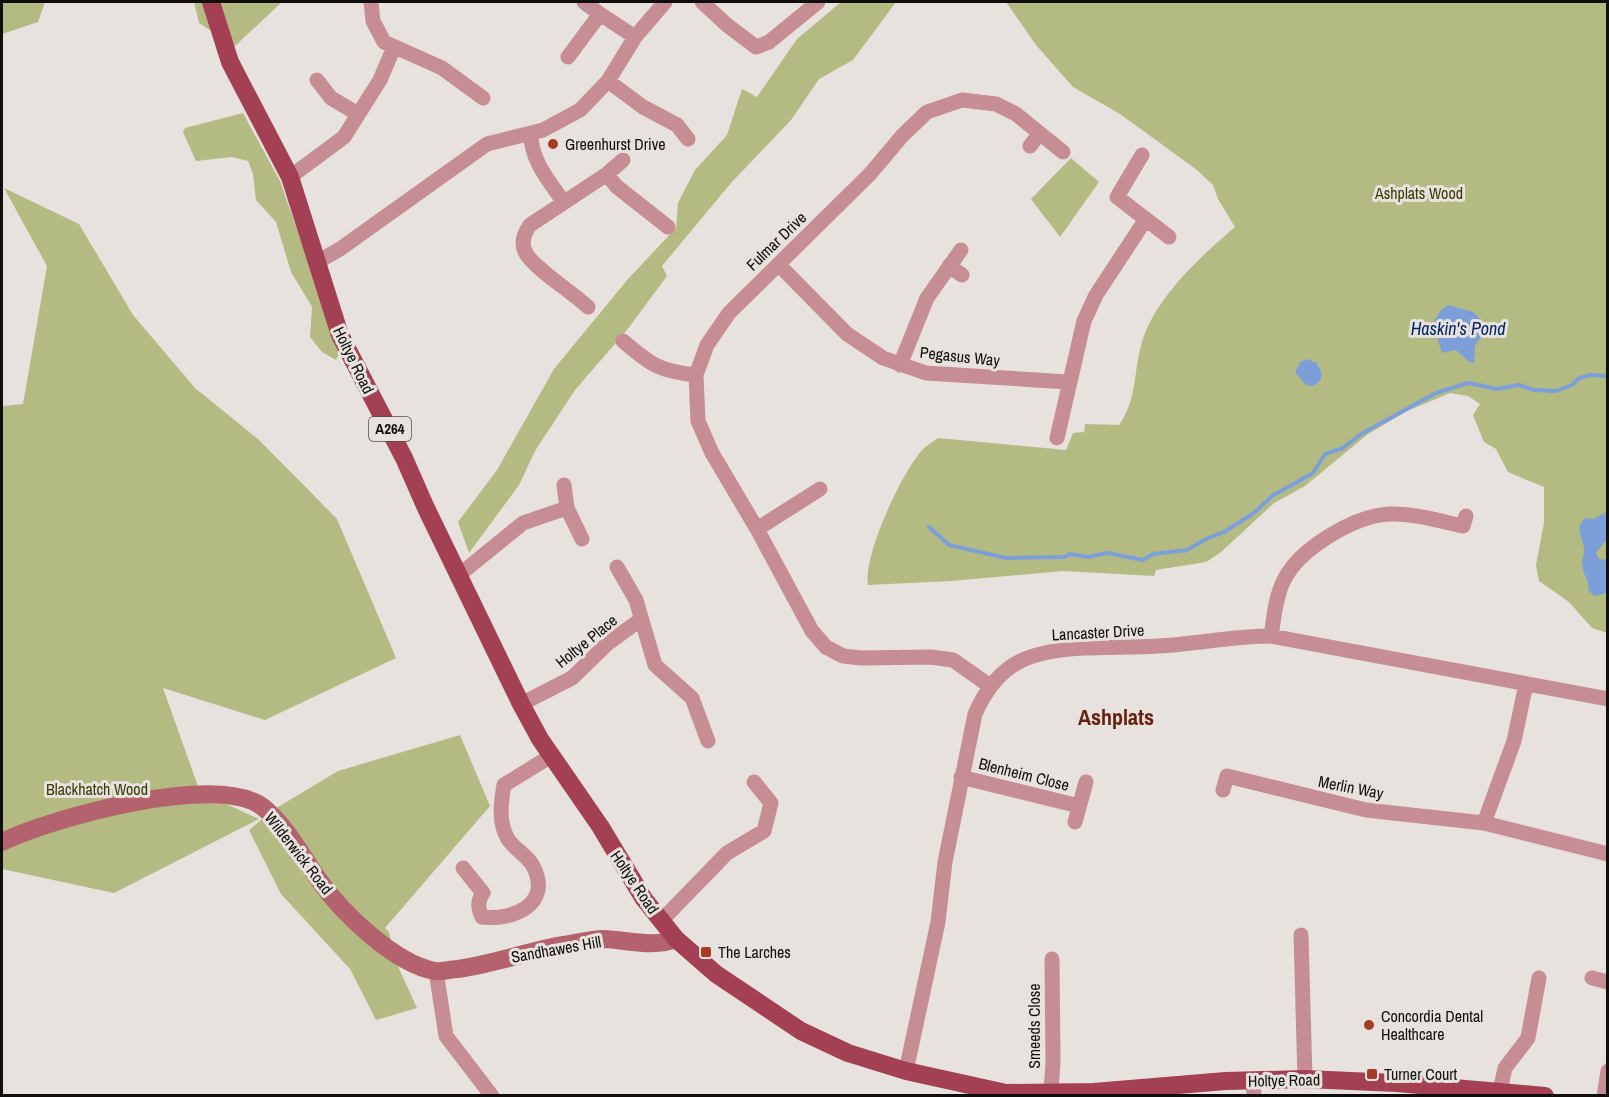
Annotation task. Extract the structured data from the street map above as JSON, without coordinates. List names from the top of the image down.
{
  "streets": {
    "main road": ["Holtye Road", "A264"],
    "street": [
      "Fulmar Drive",
      "Pegasus Way",
      "Lancaster Drive",
      "Holtye Place",
      "Blenheim Close",
      "Merlin Way",
      "Wilderwick Road",
      "Sandhawes Hill",
      "Smeeds Close"
    ]
  },
  "crossings": [
    ["Fulmar Drive", "Pegasus Way"],
    ["Fulmar Drive", "Lancaster Drive"],
    ["Holtye Road", "Lancaster Drive"],
    ["Holtye Road", "Holtye Place"],
    ["Holtye Road", "Sandhawes Hill"],
    ["Holtye Road", "Smeeds Close"],
    ["Lancaster Drive", "Blenheim Close"],
    ["Wilderwick Road", "Sandhawes Hill"]
  ],
  "districts": ["Ashplats"],
  "water": ["Haskin's Pond"],
  "parks": ["Ashplats Wood", "Blackhatch Wood"],
  "places": {
    "other": ["Greenhurst Drive", "Concordia Dental Healthcare"],
    "transit": ["The Larches", "Turner Court"]
  }
}
